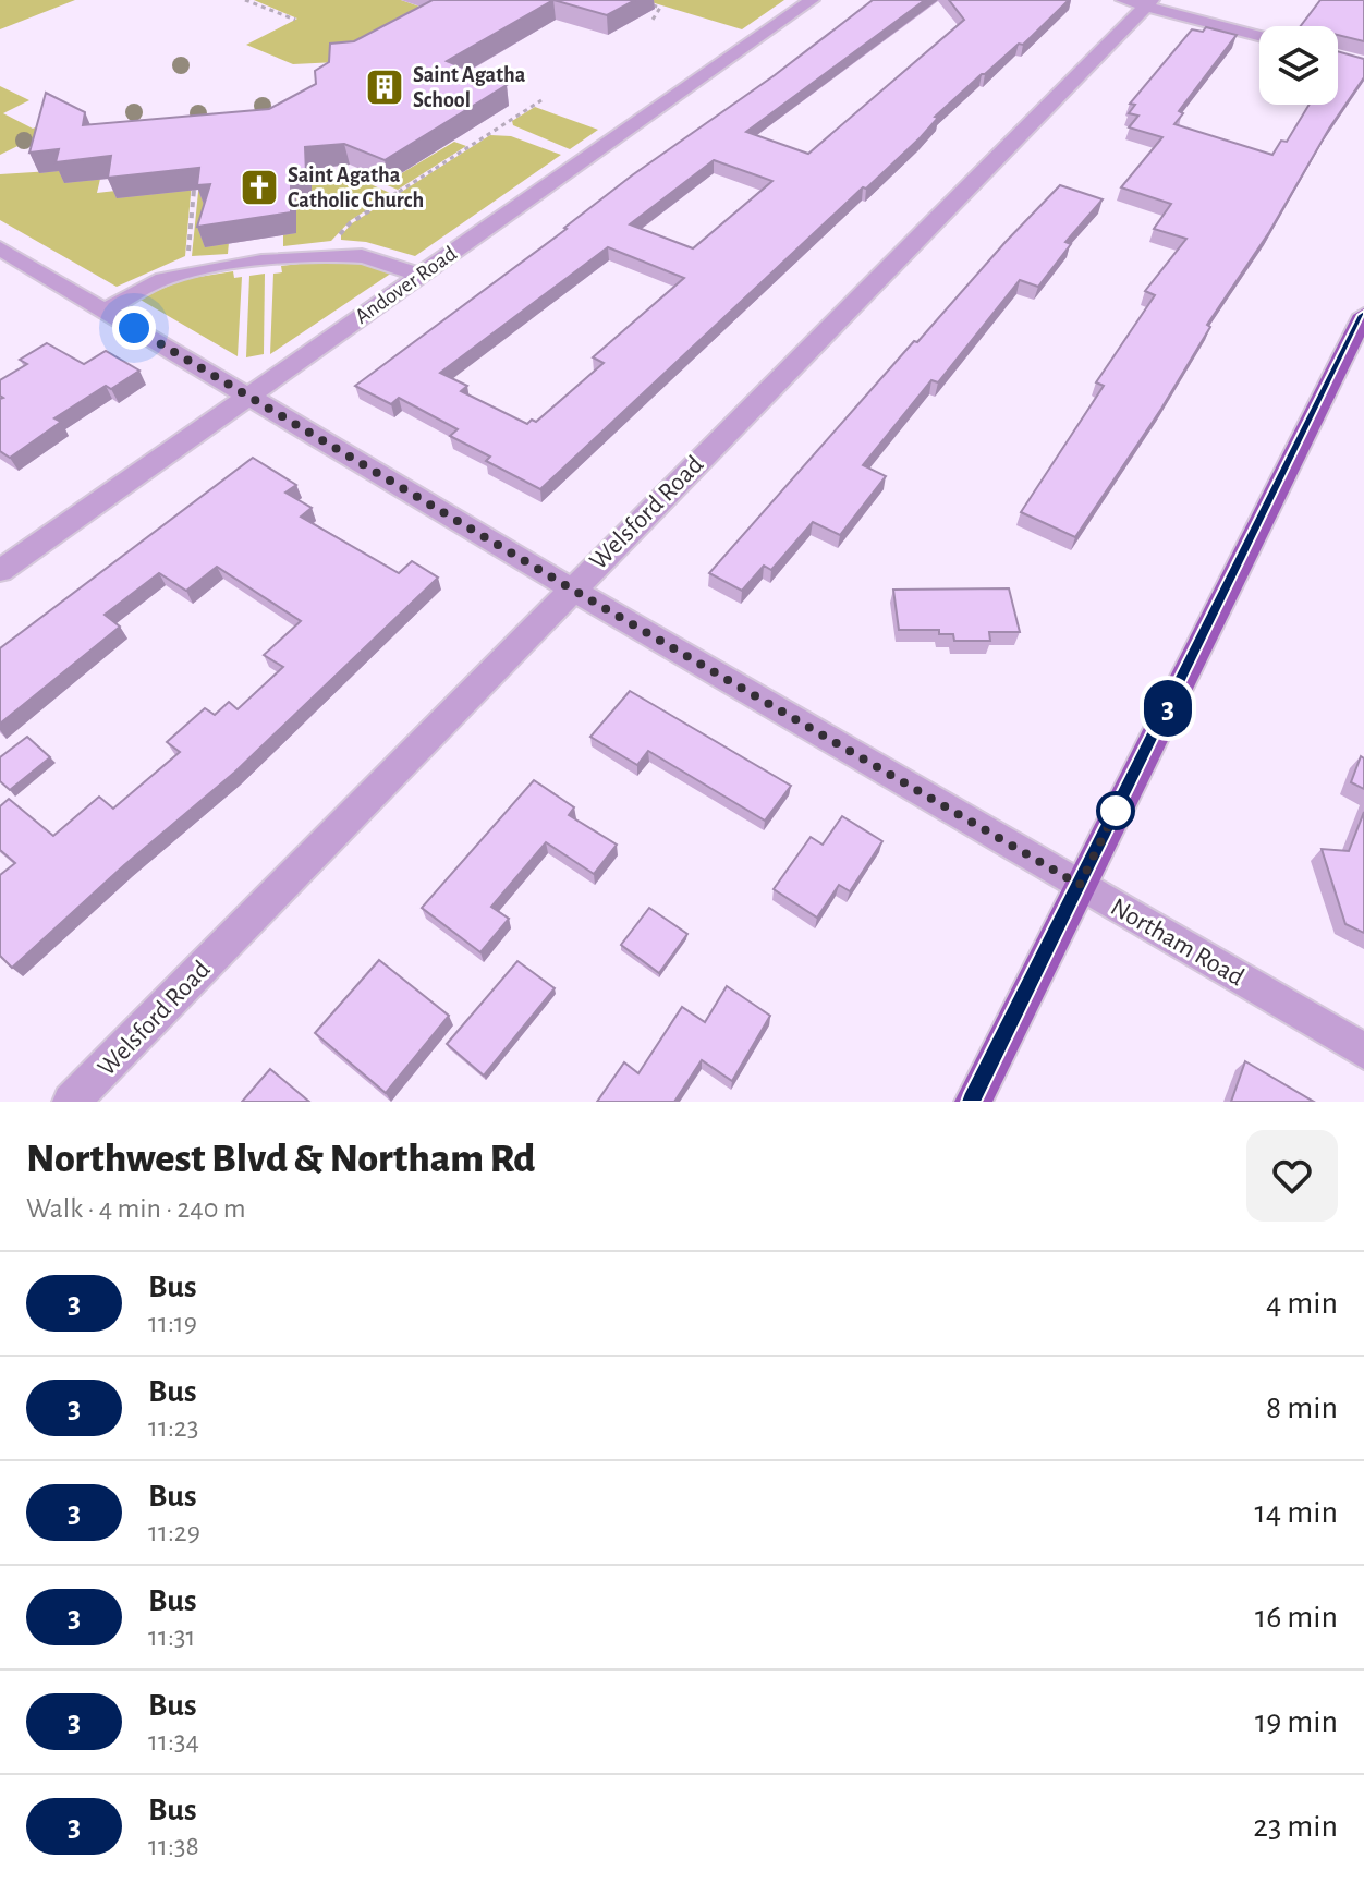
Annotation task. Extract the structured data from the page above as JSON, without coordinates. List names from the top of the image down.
{
  "streets": {
    "street": ["Andover Road", "Welsford Road", "Northam Road"]
  },
  "crossings": [
    ["Andover Road", "Northam Road"],
    ["Welsford Road", "Northam Road"]
  ],
  "places": {
    "building": ["Saint Agatha School"],
    "church": ["Saint Agatha Catholic Church"]
  },
  "lines": ["bus line 3"],
  "page": {
    "on_map": "3",
    "heading": ["Northwest Blvd & Northam Rd", "Walk · 4 min · 240 m"],
    "list": [
      {
        "mark": "3",
        "name": "Bus",
        "note": "11:19",
        "value": "4 min"
      },
      {
        "mark": "3",
        "name": "Bus",
        "note": "11:23",
        "value": "8 min"
      },
      {
        "mark": "3",
        "name": "Bus",
        "note": "11:29",
        "value": "14 min"
      },
      {
        "mark": "3",
        "name": "Bus",
        "note": "11:31",
        "value": "16 min"
      },
      {
        "mark": "3",
        "name": "Bus",
        "note": "11:34",
        "value": "19 min"
      },
      {
        "mark": "3",
        "name": "Bus",
        "note": "11:38",
        "value": "23 min"
      }
    ]
  }
}
